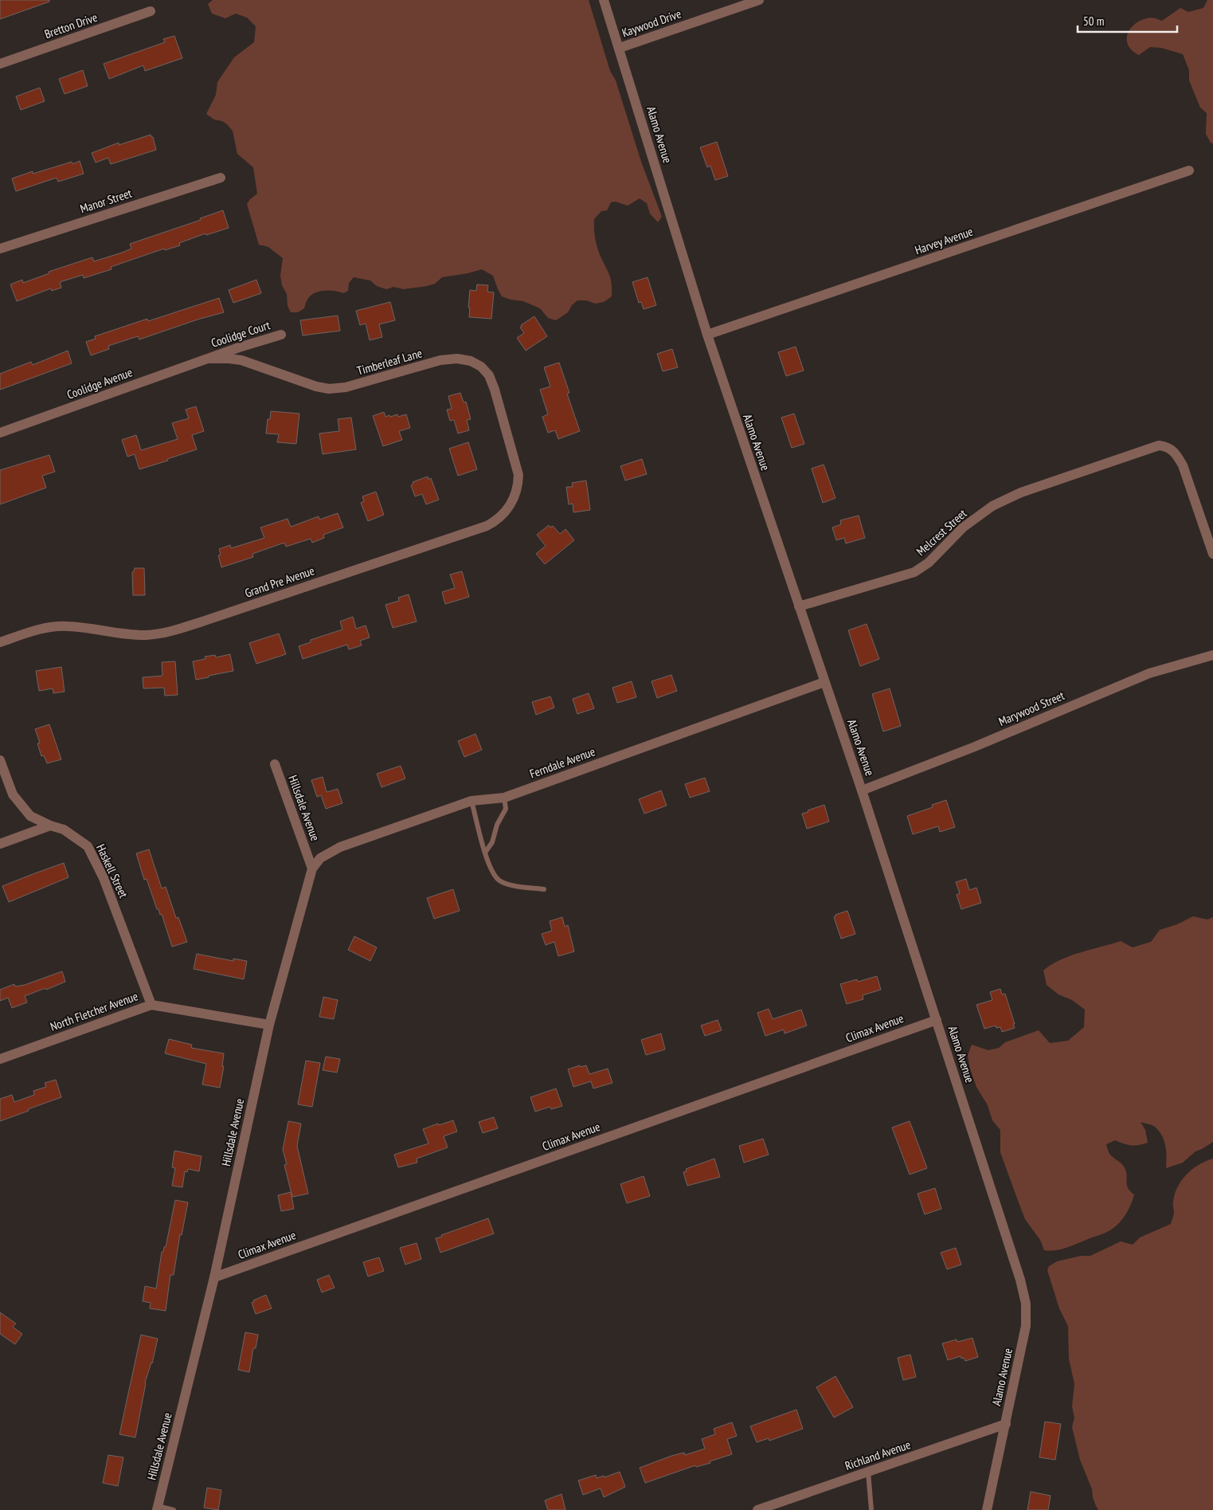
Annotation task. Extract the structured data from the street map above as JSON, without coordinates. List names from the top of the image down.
{
  "streets": {
    "street": [
      "Kaywood Drive",
      "Bretton Drive",
      "Alamo Avenue",
      "Manor Street",
      "Harvey Avenue",
      "Coolidge Court",
      "Timberleaf Lane",
      "Coolidge Avenue",
      "Melcrest Street",
      "Grand Pre Avenue",
      "Marywood Street",
      "Ferndale Avenue",
      "Hillsdale Avenue",
      "Haskell Street",
      "North Fletcher Avenue",
      "Climax Avenue",
      "Richland Avenue"
    ]
  },
  "crossings": [
    ["Kaywood Drive", "Alamo Avenue"],
    ["Alamo Avenue", "Harvey Avenue"],
    ["Alamo Avenue", "Melcrest Street"],
    ["Alamo Avenue", "Marywood Street"],
    ["Alamo Avenue", "Ferndale Avenue"],
    ["Alamo Avenue", "Climax Avenue"],
    ["Alamo Avenue", "Richland Avenue"],
    ["Coolidge Court", "Timberleaf Lane"],
    ["Coolidge Court", "Coolidge Avenue"],
    ["Timberleaf Lane", "Coolidge Avenue"],
    ["Timberleaf Lane", "Grand Pre Avenue"],
    ["Ferndale Avenue", "Hillsdale Avenue"],
    ["Hillsdale Avenue", "North Fletcher Avenue"],
    ["Hillsdale Avenue", "Climax Avenue"],
    ["Haskell Street", "North Fletcher Avenue"]
  ],
  "scale_bar": "50 m"
}
